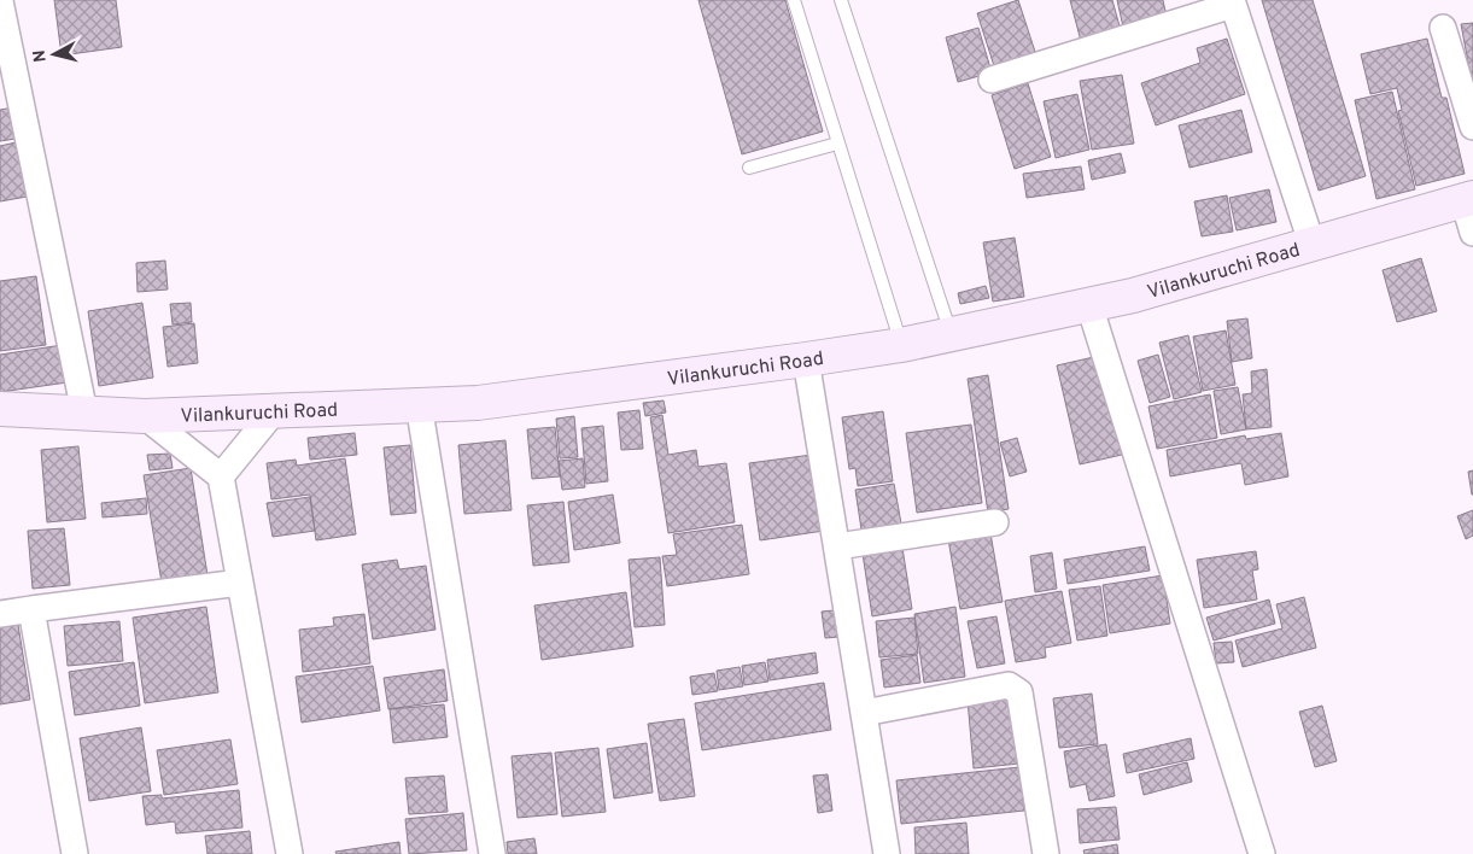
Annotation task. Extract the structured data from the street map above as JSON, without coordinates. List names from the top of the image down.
{
  "streets": {
    "main road": ["Vilankuruchi Road"]
  },
  "north": "left"
}
